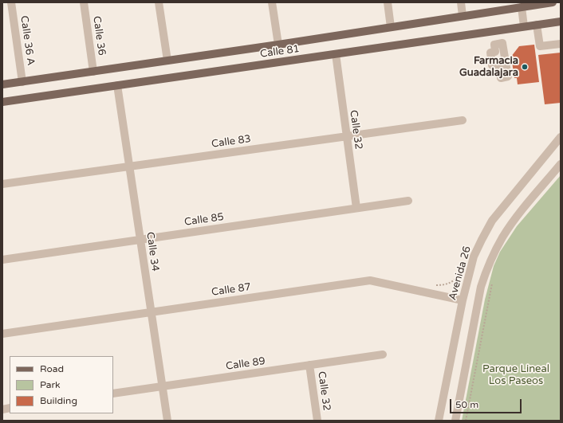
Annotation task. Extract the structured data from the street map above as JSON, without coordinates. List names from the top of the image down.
{
  "streets": {
    "main road": ["Calle 81"],
    "street": [
      "Calle 36",
      "Calle 36 A",
      "Calle 32",
      "Calle 83",
      "Calle 85",
      "Calle 34",
      "Avenida 26",
      "Calle 87",
      "Calle 89"
    ]
  },
  "crossings": [
    ["Calle 36", "Calle 81"],
    ["Calle 36 A", "Calle 81"],
    ["Calle 81", "Calle 32"],
    ["Calle 81", "Calle 34"],
    ["Calle 32", "Calle 83"],
    ["Calle 32", "Calle 85"],
    ["Calle 32", "Calle 89"],
    ["Calle 83", "Calle 34"],
    ["Calle 85", "Calle 34"],
    ["Calle 34", "Calle 87"],
    ["Calle 34", "Calle 89"],
    ["Avenida 26", "Calle 87"]
  ],
  "parks": ["Parque Lineal Los Paseos"],
  "places": ["Farmacia Guadalajara"],
  "legend": ["Road", "Park", "Building"],
  "scale_bar": "50 m"
}
